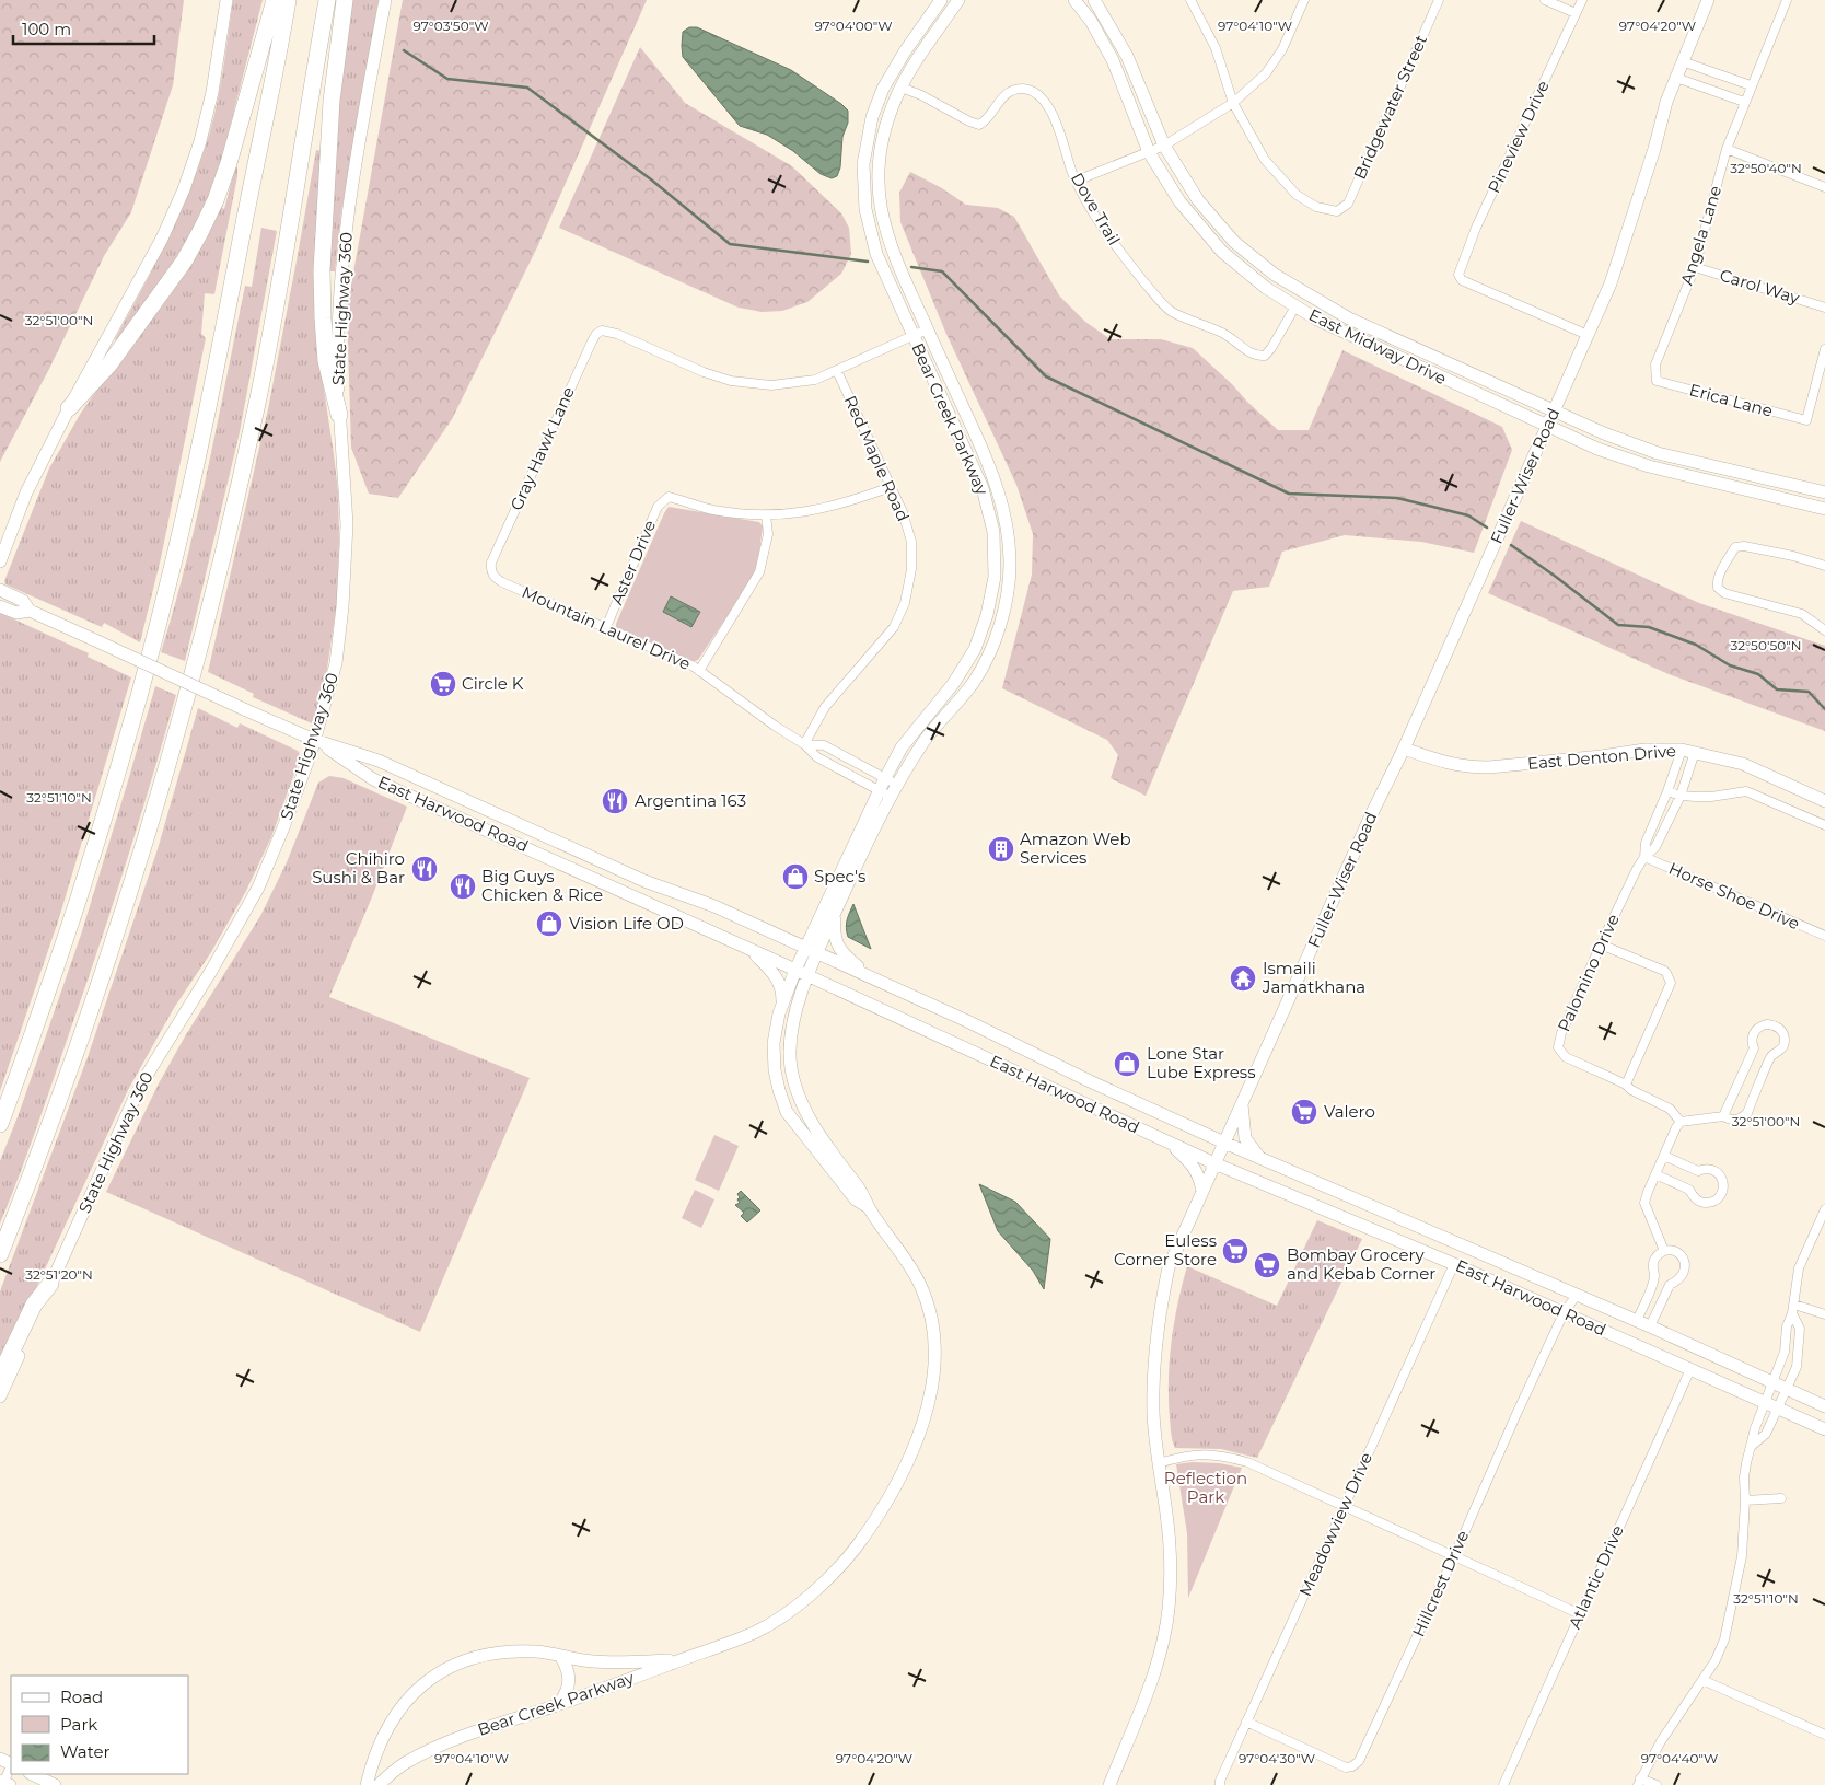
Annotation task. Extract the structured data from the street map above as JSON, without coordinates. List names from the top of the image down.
{
  "streets": {
    "main road": [
      "State Highway 360",
      "East Midway Drive",
      "Bear Creek Parkway",
      "Fuller-Wiser Road",
      "East Denton Drive",
      "East Harwood Road"
    ],
    "street": [
      "Bridgewater Street",
      "Pineview Drive",
      "Dove Trail",
      "Angela Lane",
      "Carol Way",
      "Erica Lane",
      "Gray Hawk Lane",
      "Red Maple Road",
      "Aster Drive",
      "Mountain Laurel Drive",
      "Horse Shoe Drive",
      "Palomino Drive",
      "Meadowview Drive",
      "Atlantic Drive",
      "Hillcrest Drive"
    ]
  },
  "crossings": [
    ["Pineview Drive", "Fuller-Wiser Road"],
    ["Dove Trail", "East Midway Drive"],
    ["Dove Trail", "Bear Creek Parkway"],
    ["Angela Lane", "Carol Way"],
    ["Angela Lane", "Erica Lane"],
    ["State Highway 360", "East Harwood Road"],
    ["East Midway Drive", "Fuller-Wiser Road"],
    ["Bear Creek Parkway", "Mountain Laurel Drive"],
    ["Bear Creek Parkway", "East Harwood Road"],
    ["Gray Hawk Lane", "Red Maple Road"],
    ["Gray Hawk Lane", "Mountain Laurel Drive"],
    ["Red Maple Road", "Mountain Laurel Drive"],
    ["Fuller-Wiser Road", "East Denton Drive"],
    ["Fuller-Wiser Road", "East Harwood Road"],
    ["Aster Drive", "Mountain Laurel Drive"],
    ["East Denton Drive", "Palomino Drive"],
    ["East Harwood Road", "Meadowview Drive"],
    ["East Harwood Road", "Atlantic Drive"],
    ["East Harwood Road", "Hillcrest Drive"],
    ["Horse Shoe Drive", "Palomino Drive"],
    ["Meadowview Drive", "Hillcrest Drive"]
  ],
  "parks": ["Reflection Park"],
  "places": {
    "supermarket": [
      "Circle K",
      "Valero",
      "Euless Corner Store",
      "Bombay Grocery and Kebab Corner"
    ],
    "restaurant": ["Argentina 163", "Chihiro Sushi & Bar", "Big Guys Chicken & Rice"],
    "building": ["Amazon Web Services"],
    "shop": ["Spec's", "Vision Life OD", "Lone Star Lube Express"],
    "temple": ["Ismaili Jamatkhana"]
  },
  "legend": ["Road", "Park", "Water"],
  "scale_bar": "100 m",
  "coordinates": [
    "97°03'50\"W",
    "97°04'00\"W",
    "97°04'10\"W",
    "97°04'20\"W",
    "32°50'40\"N",
    "32°51'00\"N",
    "32°50'50\"N",
    "32°51'10\"N",
    "32°51'20\"N",
    "97°04'30\"W",
    "97°04'40\"W"
  ]
}
